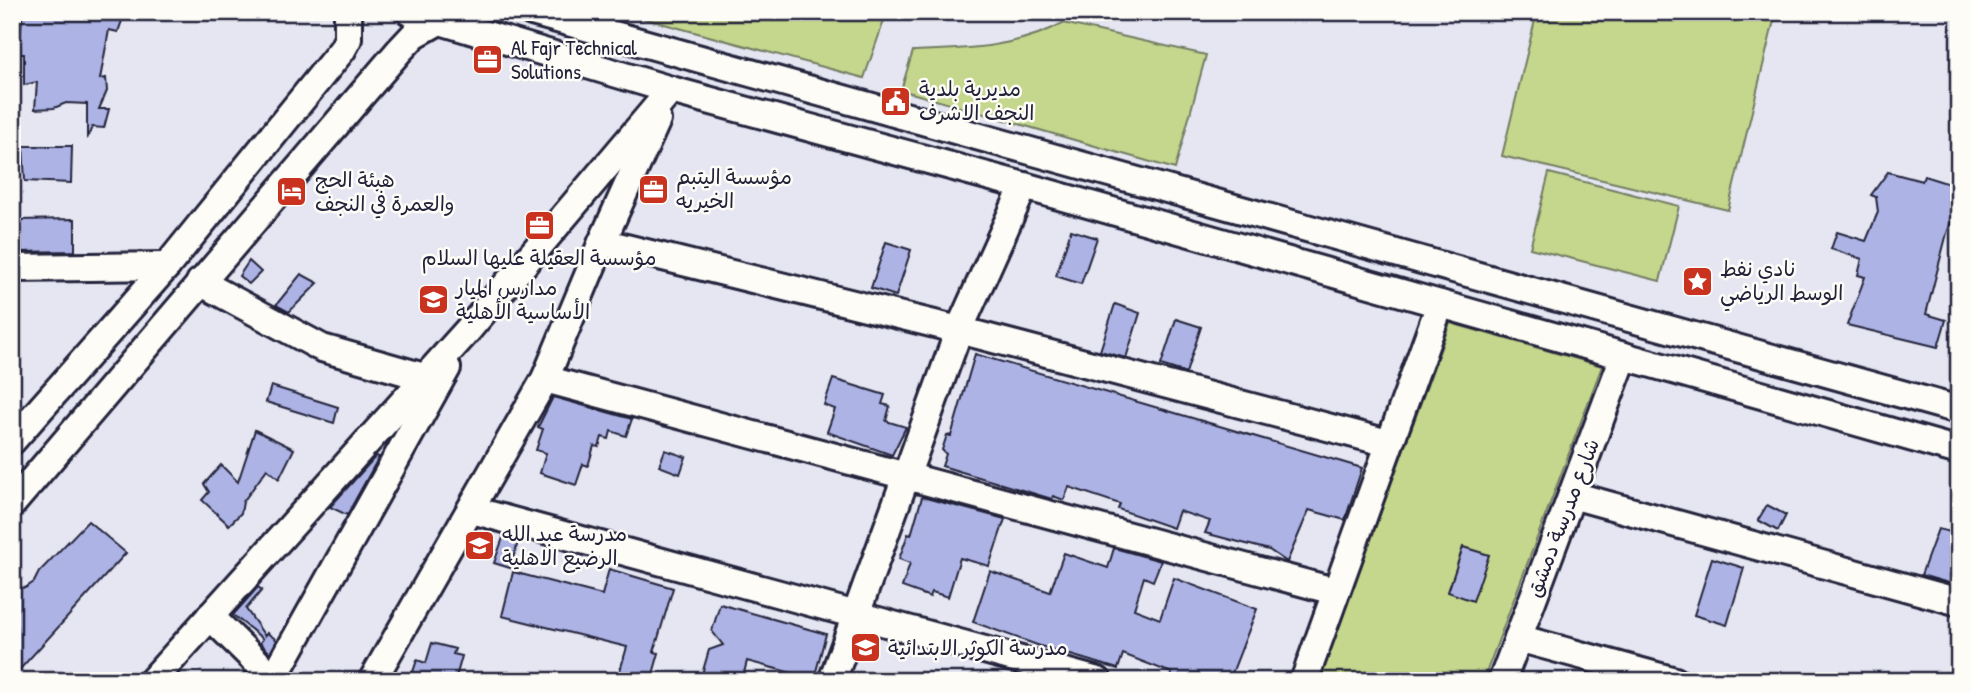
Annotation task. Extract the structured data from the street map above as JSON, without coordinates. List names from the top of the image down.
{
  "streets": {
    "street": ["شارع مدرسة دمشق"]
  },
  "places": {
    "office": ["Al Fajr Technical Solutions", "مؤسسة اليتبم الخيريه", "مؤسسة العقيلة عليها السلام"],
    "public building": ["مديرية بلدية النجف الاشرف"],
    "hotel": ["هيئة الحج والعمرة في النجف"],
    "place": ["نادي نفط الوسط الرياضي"],
    "school or university": ["مدارس الميار الأساسية الأهلية", "مدرسة عبد الله الرضيع الاهلية", "مدرسة الكوثر الابتدائية"]
  }
}
